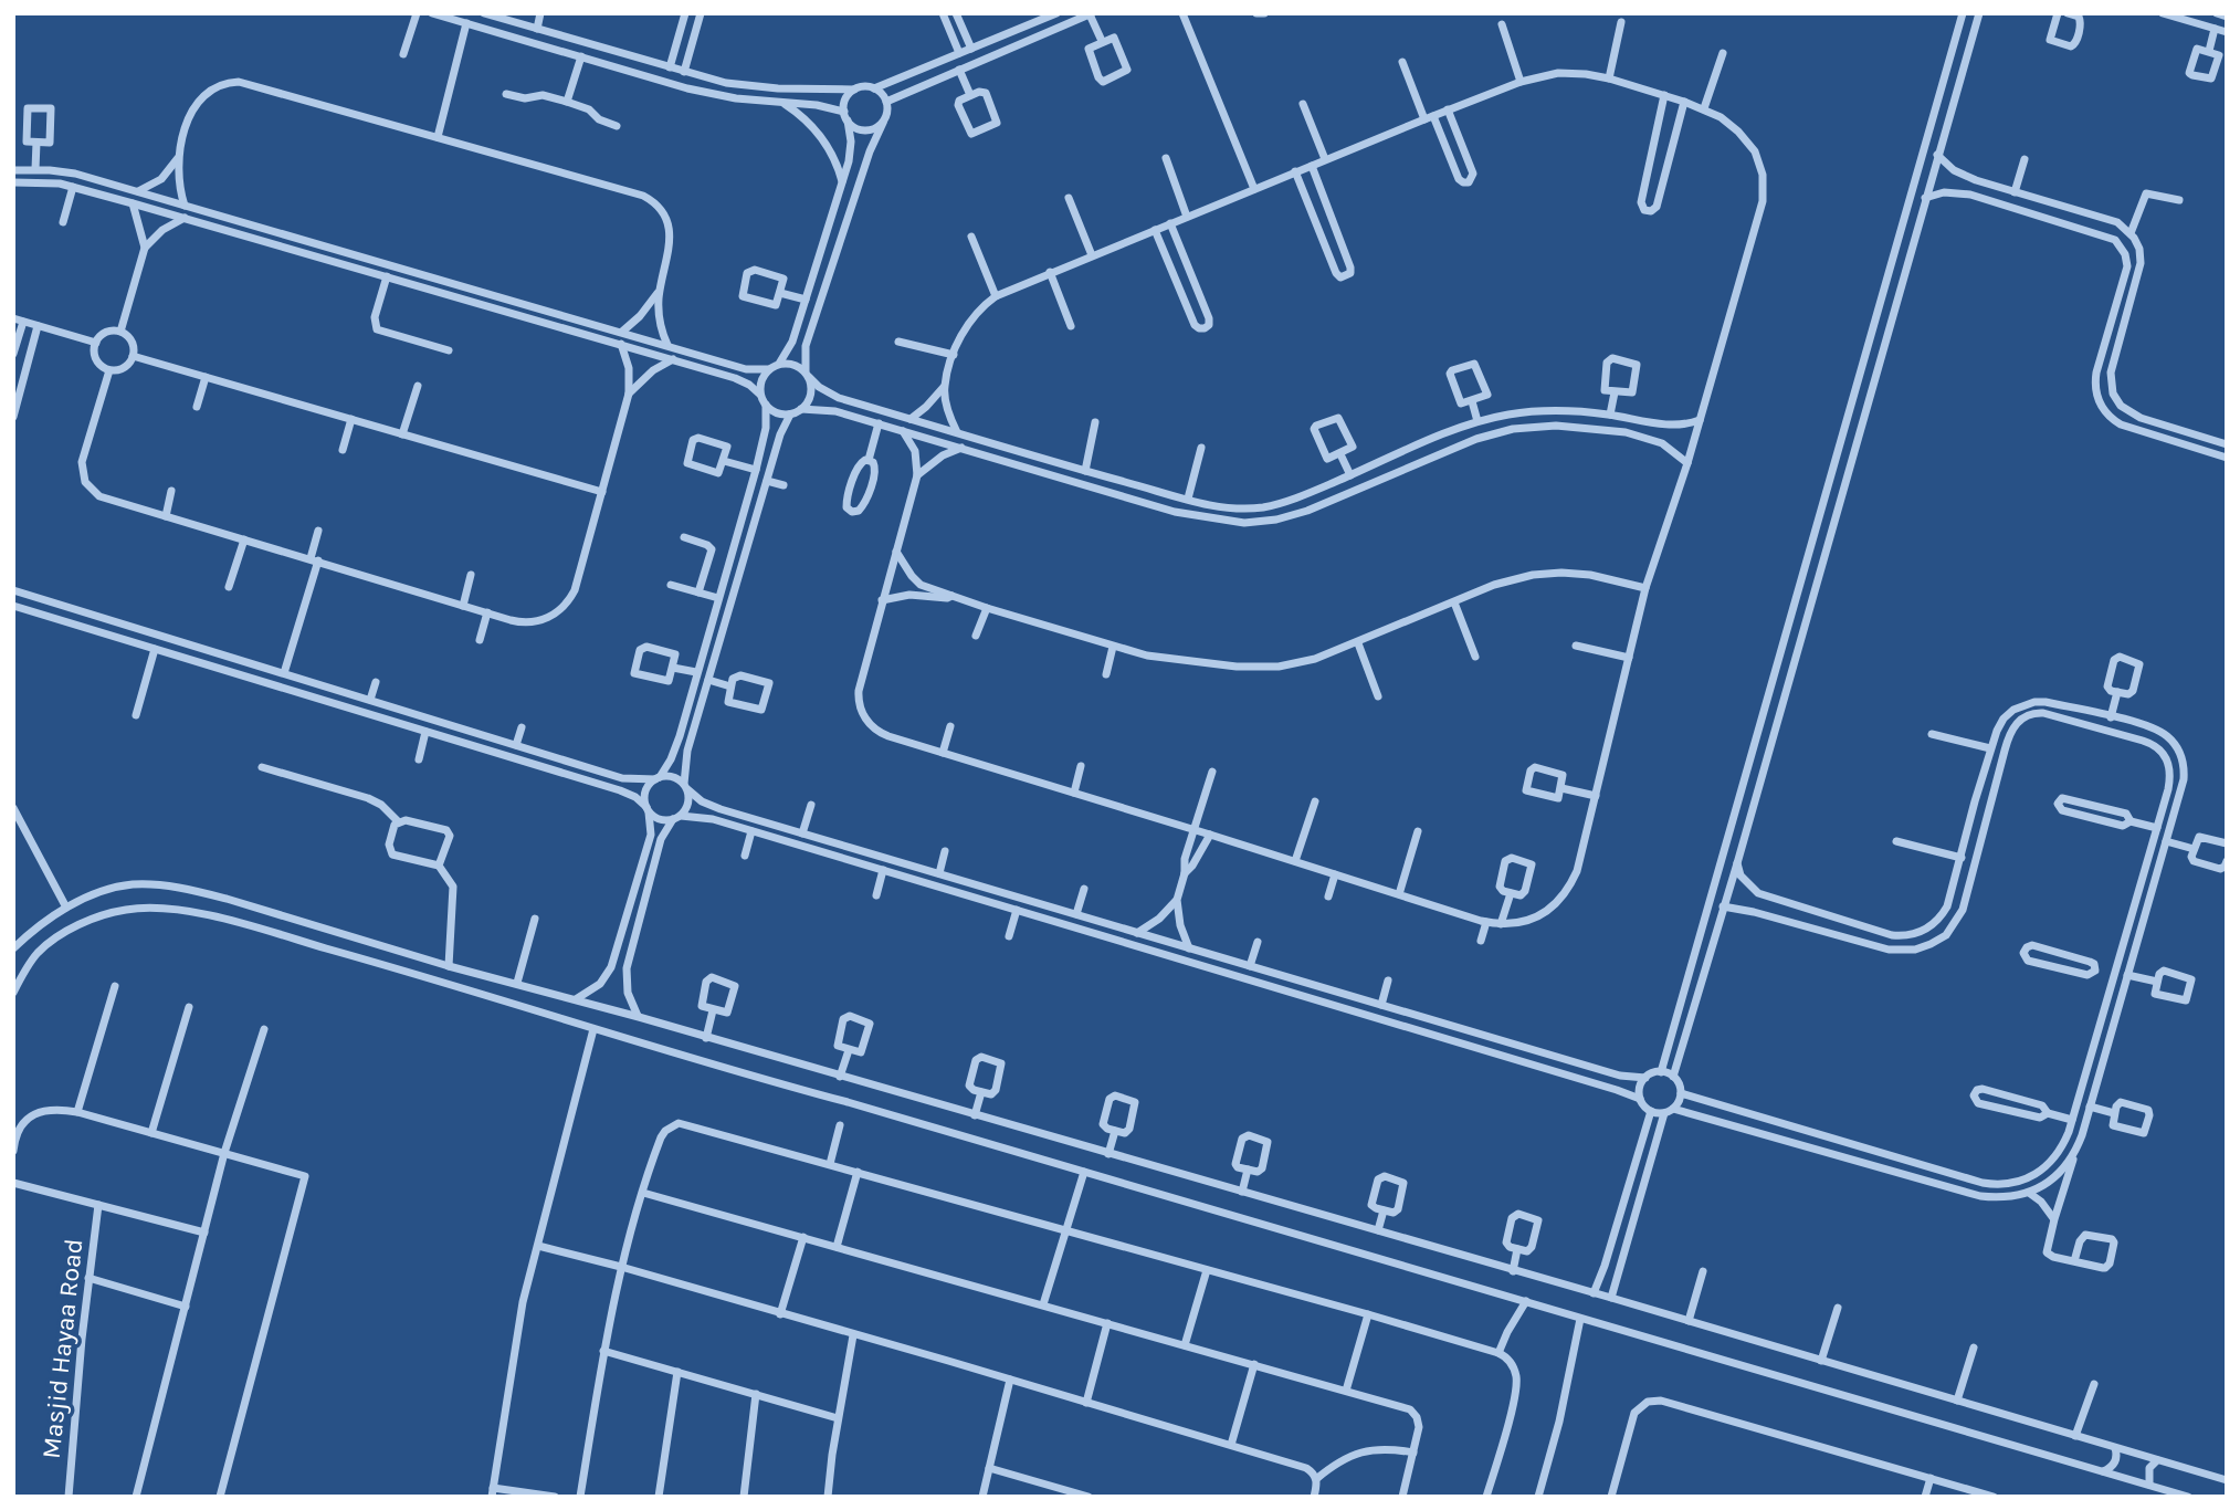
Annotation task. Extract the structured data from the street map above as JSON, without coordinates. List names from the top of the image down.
{
  "streets": {
    "street": ["Masjid Hayaa Road"]
  }
}
